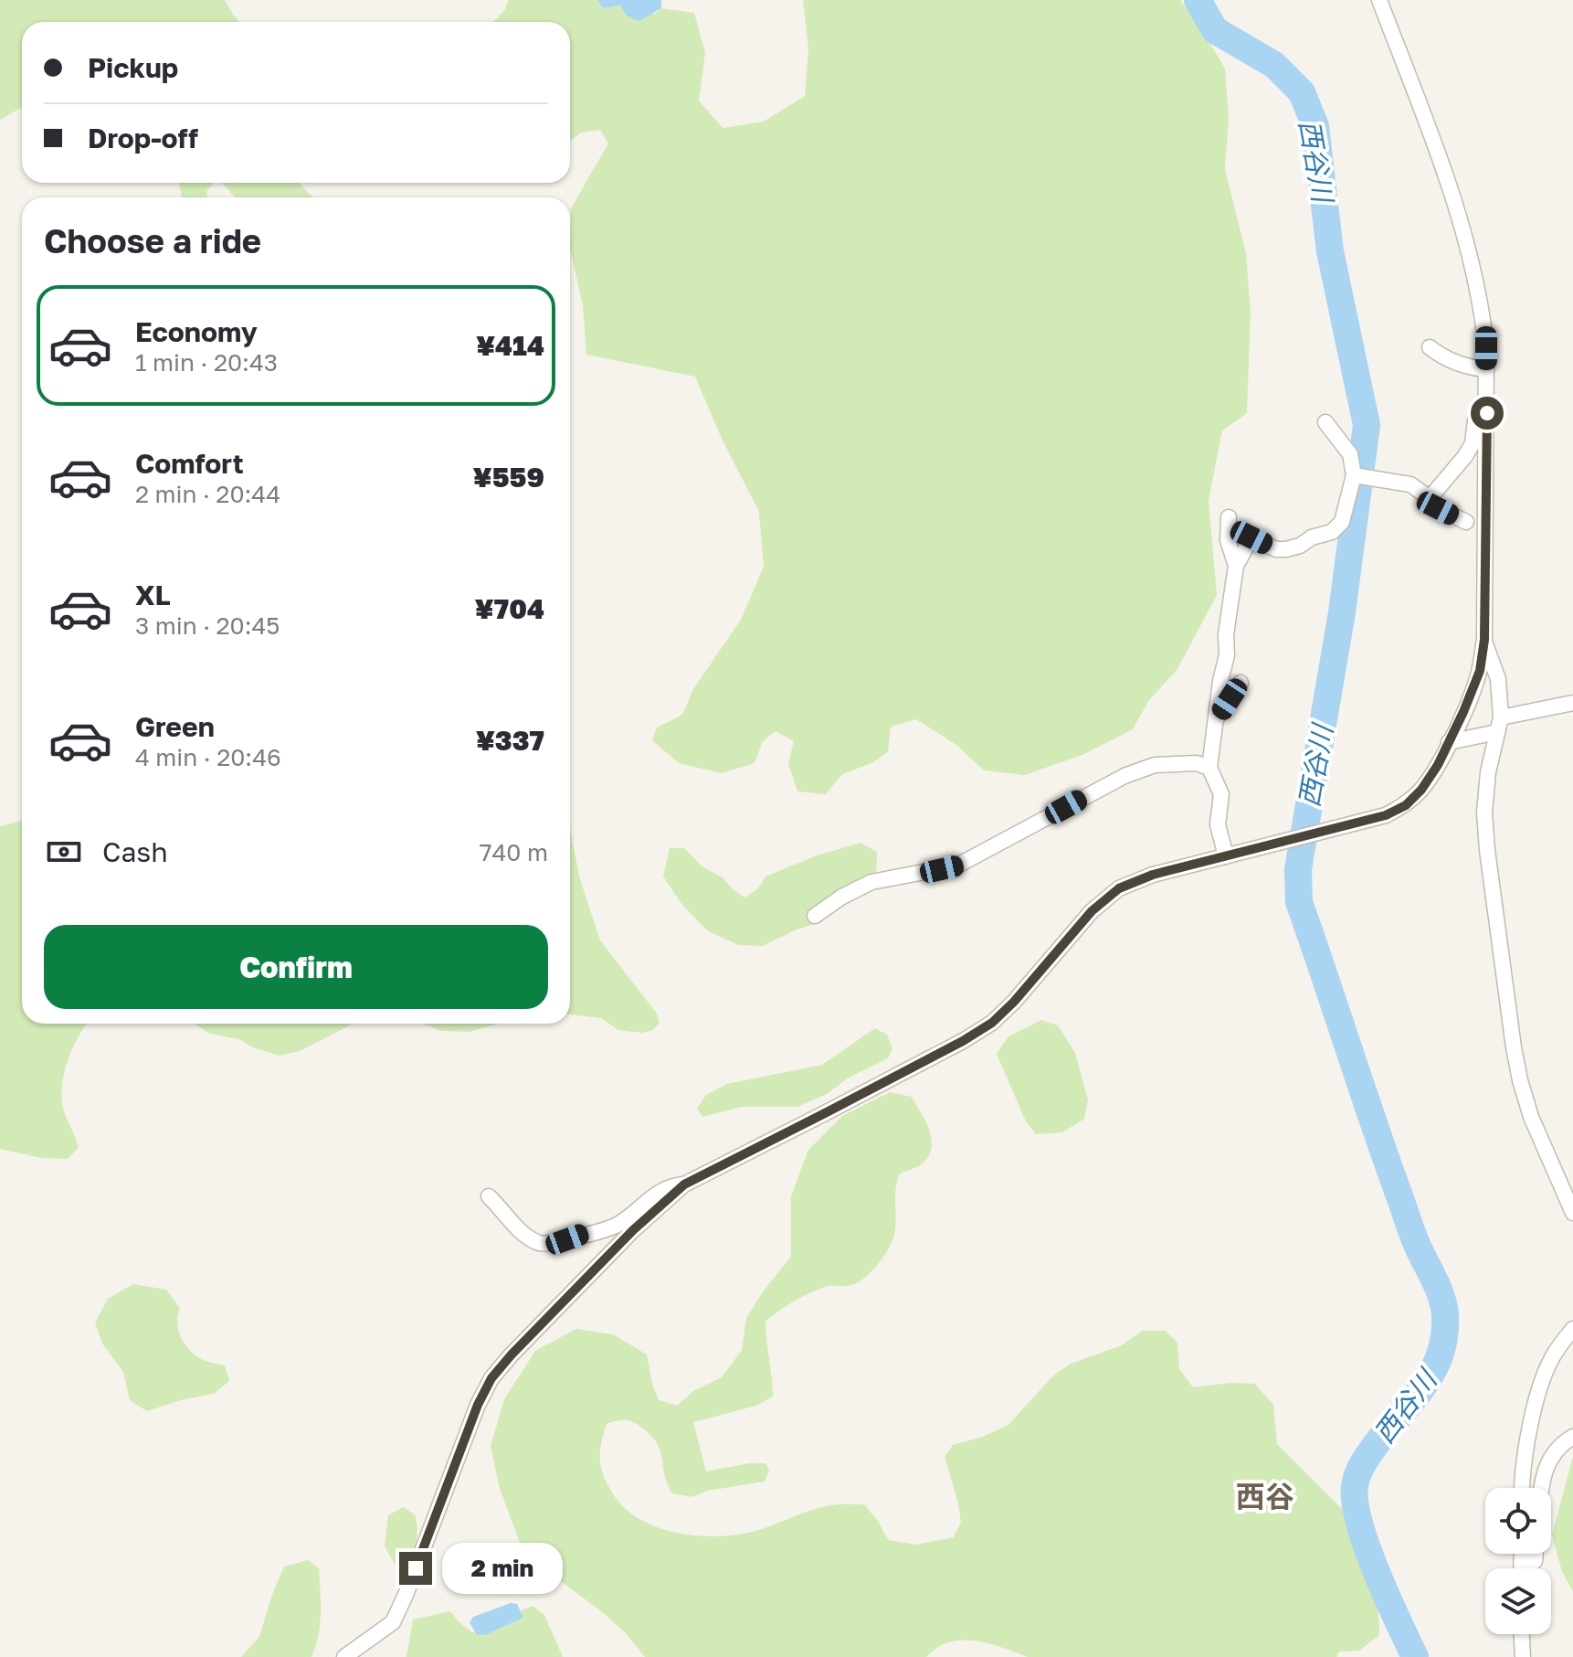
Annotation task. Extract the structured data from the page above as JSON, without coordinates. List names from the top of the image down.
{
  "districts": ["西谷"],
  "water": ["西谷川"],
  "page": {
    "banner": ["Pickup", "Drop-off"],
    "heading": "Choose a ride",
    "list": [
      {
        "name": "Economy",
        "note": "1 min · 20:43",
        "value": "¥414"
      },
      {
        "name": "Comfort",
        "note": "2 min · 20:44",
        "value": "¥559"
      },
      {
        "name": "XL",
        "note": "3 min · 20:45",
        "value": "¥704"
      },
      {
        "name": "Green",
        "note": "4 min · 20:46",
        "value": "¥337"
      }
    ],
    "pay": ["Cash", "740 m"],
    "buttons": "Confirm",
    "bubble": "2 min"
  }
}
